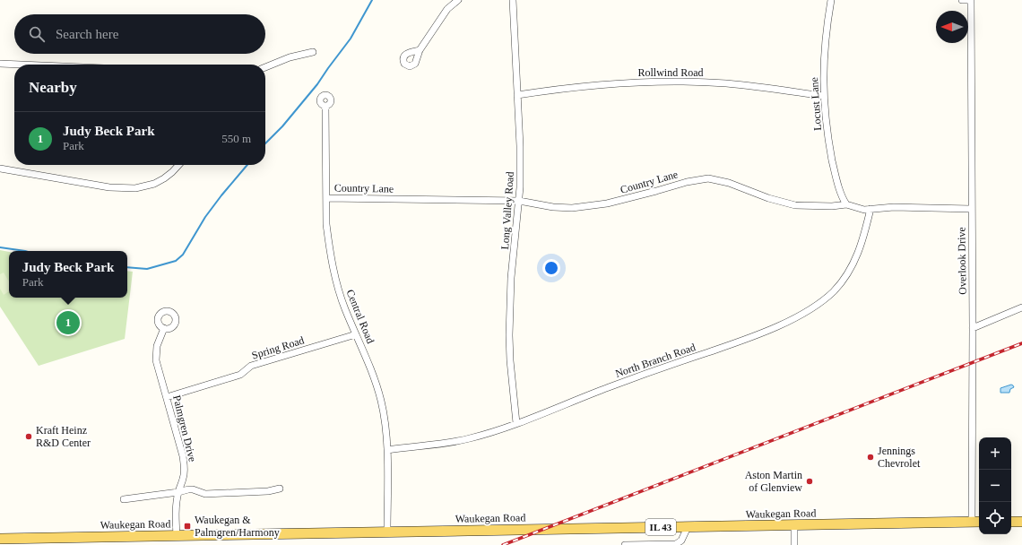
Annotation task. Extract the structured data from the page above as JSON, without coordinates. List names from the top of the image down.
{
  "streets": {
    "main road": ["Waukegan Road", "IL 43"],
    "street": [
      "Rollwind Road",
      "Locust Lane",
      "Country Lane",
      "Long Valley Road",
      "Overlook Drive",
      "Central Road",
      "Spring Road",
      "North Branch Road",
      "Palmgren Drive"
    ]
  },
  "crossings": [
    ["Rollwind Road", "Locust Lane"],
    ["Rollwind Road", "Long Valley Road"],
    ["Locust Lane", "Country Lane"],
    ["Country Lane", "Long Valley Road"],
    ["Country Lane", "Overlook Drive"],
    ["Country Lane", "Central Road"],
    ["Country Lane", "North Branch Road"],
    ["Long Valley Road", "North Branch Road"],
    ["Overlook Drive", "Waukegan Road"],
    ["Central Road", "Spring Road"],
    ["Central Road", "North Branch Road"],
    ["Central Road", "Waukegan Road"],
    ["Spring Road", "Palmgren Drive"],
    ["Palmgren Drive", "Waukegan Road"]
  ],
  "places": {
    "other": ["Kraft Heinz R&D Center", "Jennings Chevrolet", "Aston Martin of Glenview"],
    "transit": ["Waukegan & Palmgren/Harmony"]
  },
  "north": "left",
  "page": {
    "search": "Search here",
    "heading": "Nearby",
    "list": [
      {
        "mark": "1",
        "name": "Judy Beck Park",
        "note": "Park",
        "value": "550 m"
      }
    ],
    "popup": ["Judy Beck Park", "Park"],
    "pins": "1",
    "map_buttons": ["+", "−"]
  }
}
